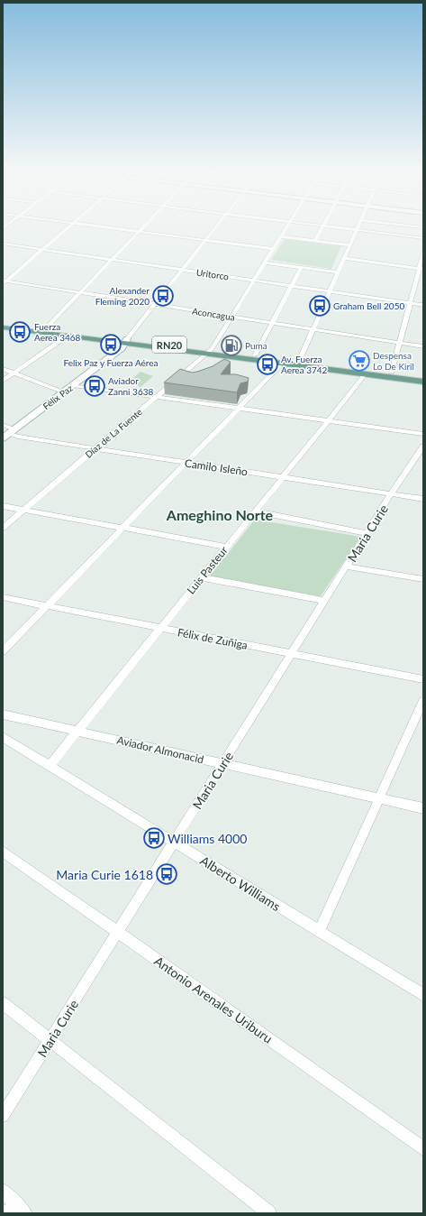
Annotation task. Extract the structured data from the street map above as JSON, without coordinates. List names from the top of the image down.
{
  "streets": {
    "main road": ["RN20", "Félix Paz"],
    "street": [
      "Uritorco",
      "Aconcagua",
      "Díaz de La Fuente",
      "Camilo Isleño",
      "Maria Curie",
      "Luis Pasteur",
      "Félix de Zuñiga",
      "Aviador Almonacid",
      "Alberto Williams",
      "Antonio Arenales Uriburu"
    ]
  },
  "crossings": [
    ["Uritorco", "Díaz de La Fuente"],
    ["Aconcagua", "Díaz de La Fuente"],
    ["RN20", "Félix Paz"],
    ["RN20", "Díaz de La Fuente"],
    ["RN20", "Luis Pasteur"],
    ["Félix Paz", "Camilo Isleño"],
    ["Díaz de La Fuente", "Camilo Isleño"],
    ["Camilo Isleño", "Maria Curie"],
    ["Camilo Isleño", "Luis Pasteur"],
    ["Maria Curie", "Félix de Zuñiga"],
    ["Maria Curie", "Aviador Almonacid"],
    ["Maria Curie", "Alberto Williams"],
    ["Maria Curie", "Antonio Arenales Uriburu"],
    ["Luis Pasteur", "Félix de Zuñiga"],
    ["Luis Pasteur", "Aviador Almonacid"],
    ["Luis Pasteur", "Alberto Williams"]
  ],
  "districts": ["Ameghino Norte"],
  "places": {
    "bus stop": [
      "Alexander Fleming 2020",
      "Graham Bell 2050",
      "Fuerza Aerea 3468",
      "Felix Paz y Fuerza Aérea",
      "Av. Fuerza Aerea 3742",
      "Aviador Zanni 3638",
      "Williams 4000",
      "Maria Curie 1618"
    ],
    "fuel station": ["Puma"],
    "supermarket": ["Despensa Lo De Kiril"]
  }
}
